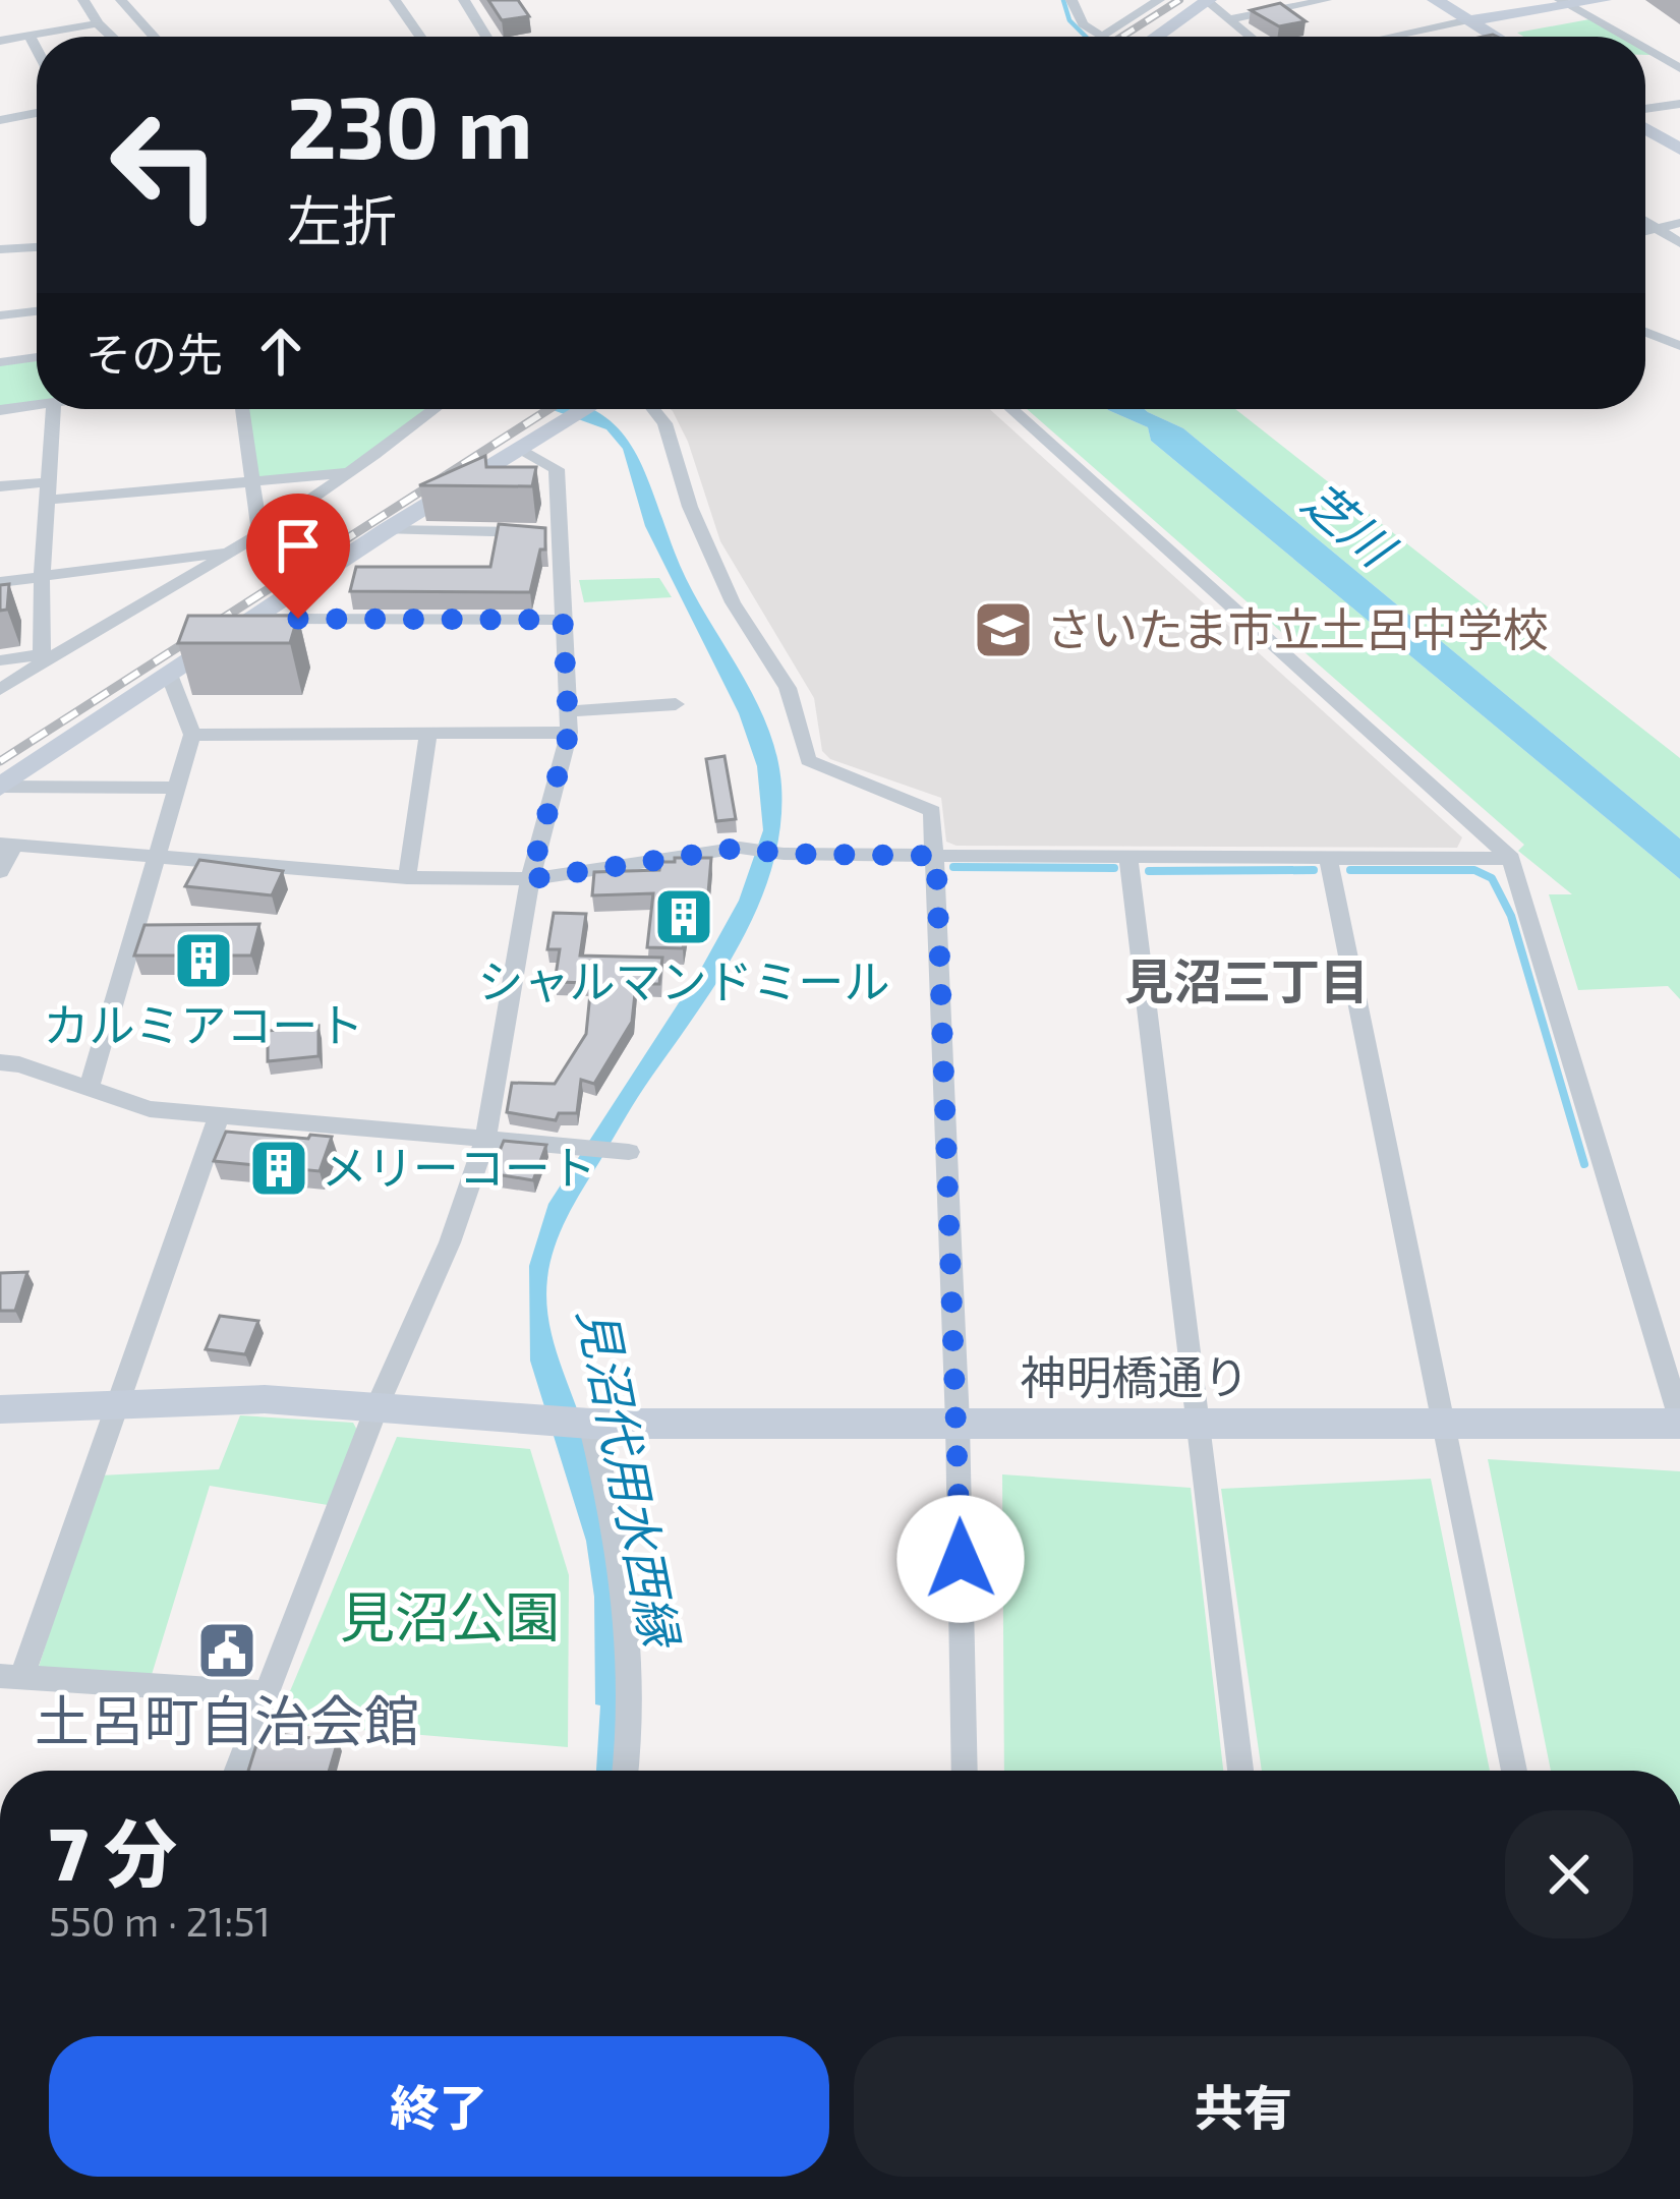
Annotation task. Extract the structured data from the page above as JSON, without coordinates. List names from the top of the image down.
{
  "streets": {
    "street": ["神明橋通り"]
  },
  "districts": ["見沼三丁目"],
  "water": ["芝川", "見沼代用水西縁"],
  "parks": ["見沼公園"],
  "places": {
    "school or university": ["さいたま市立土呂中学校"],
    "building": ["シャルマンドミール", "カルミアコート", "メリーコート"],
    "public building": ["土呂町自治会館"]
  },
  "page": {
    "turn": ["230 m", "左折"],
    "then": "その先",
    "heading": ["7 分", "550 m · 21:51"],
    "buttons": ["終了", "共有"]
  }
}
